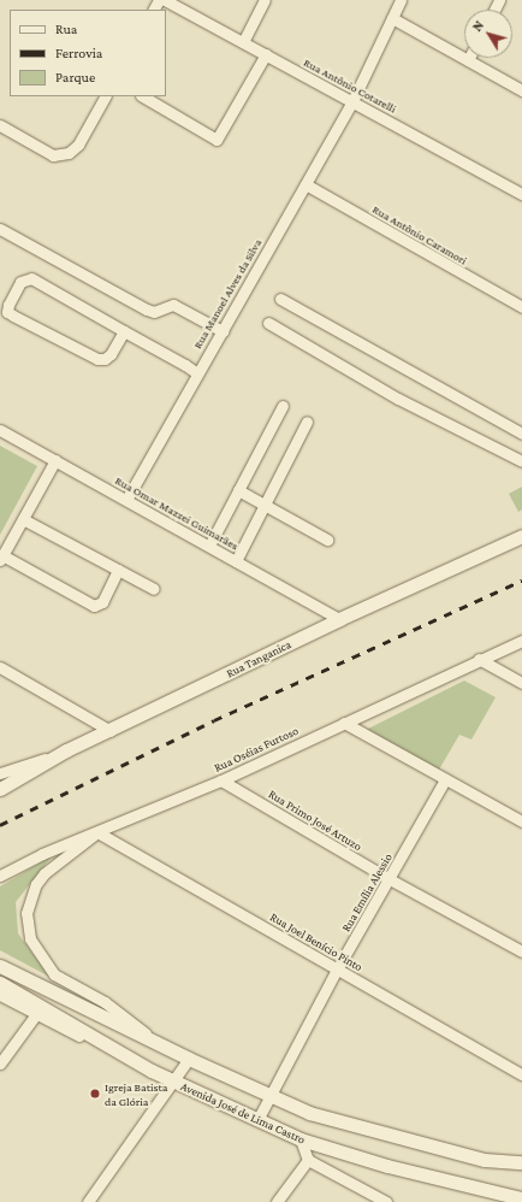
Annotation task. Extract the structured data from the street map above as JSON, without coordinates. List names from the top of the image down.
{
  "streets": {
    "street": [
      "Rua Antônio Cotarelli",
      "Rua Antônio Caramori",
      "Rua Manoel Alves da Silva",
      "Rua Omar Mazzei Guimarães",
      "Rua Tanganica",
      "Rua Oséias Furtoso",
      "Rua Primo José Artuzo",
      "Rua Emília Alessio",
      "Rua Joel Benício Pinto",
      "Avenida José de Lima Castro"
    ]
  },
  "crossings": [
    ["Rua Antônio Cotarelli", "Rua Manoel Alves da Silva"],
    ["Rua Antônio Caramori", "Rua Manoel Alves da Silva"],
    ["Rua Manoel Alves da Silva", "Rua Omar Mazzei Guimarães"],
    ["Rua Omar Mazzei Guimarães", "Rua Tanganica"],
    ["Rua Oséias Furtoso", "Rua Primo José Artuzo"],
    ["Rua Oséias Furtoso", "Rua Joel Benício Pinto"],
    ["Rua Primo José Artuzo", "Rua Emília Alessio"],
    ["Rua Emília Alessio", "Rua Joel Benício Pinto"],
    ["Rua Emília Alessio", "Avenida José de Lima Castro"]
  ],
  "places": ["Igreja Batista da Glória"],
  "legend": ["Rua", "Ferrovia", "Parque"],
  "north": "top left"
}
